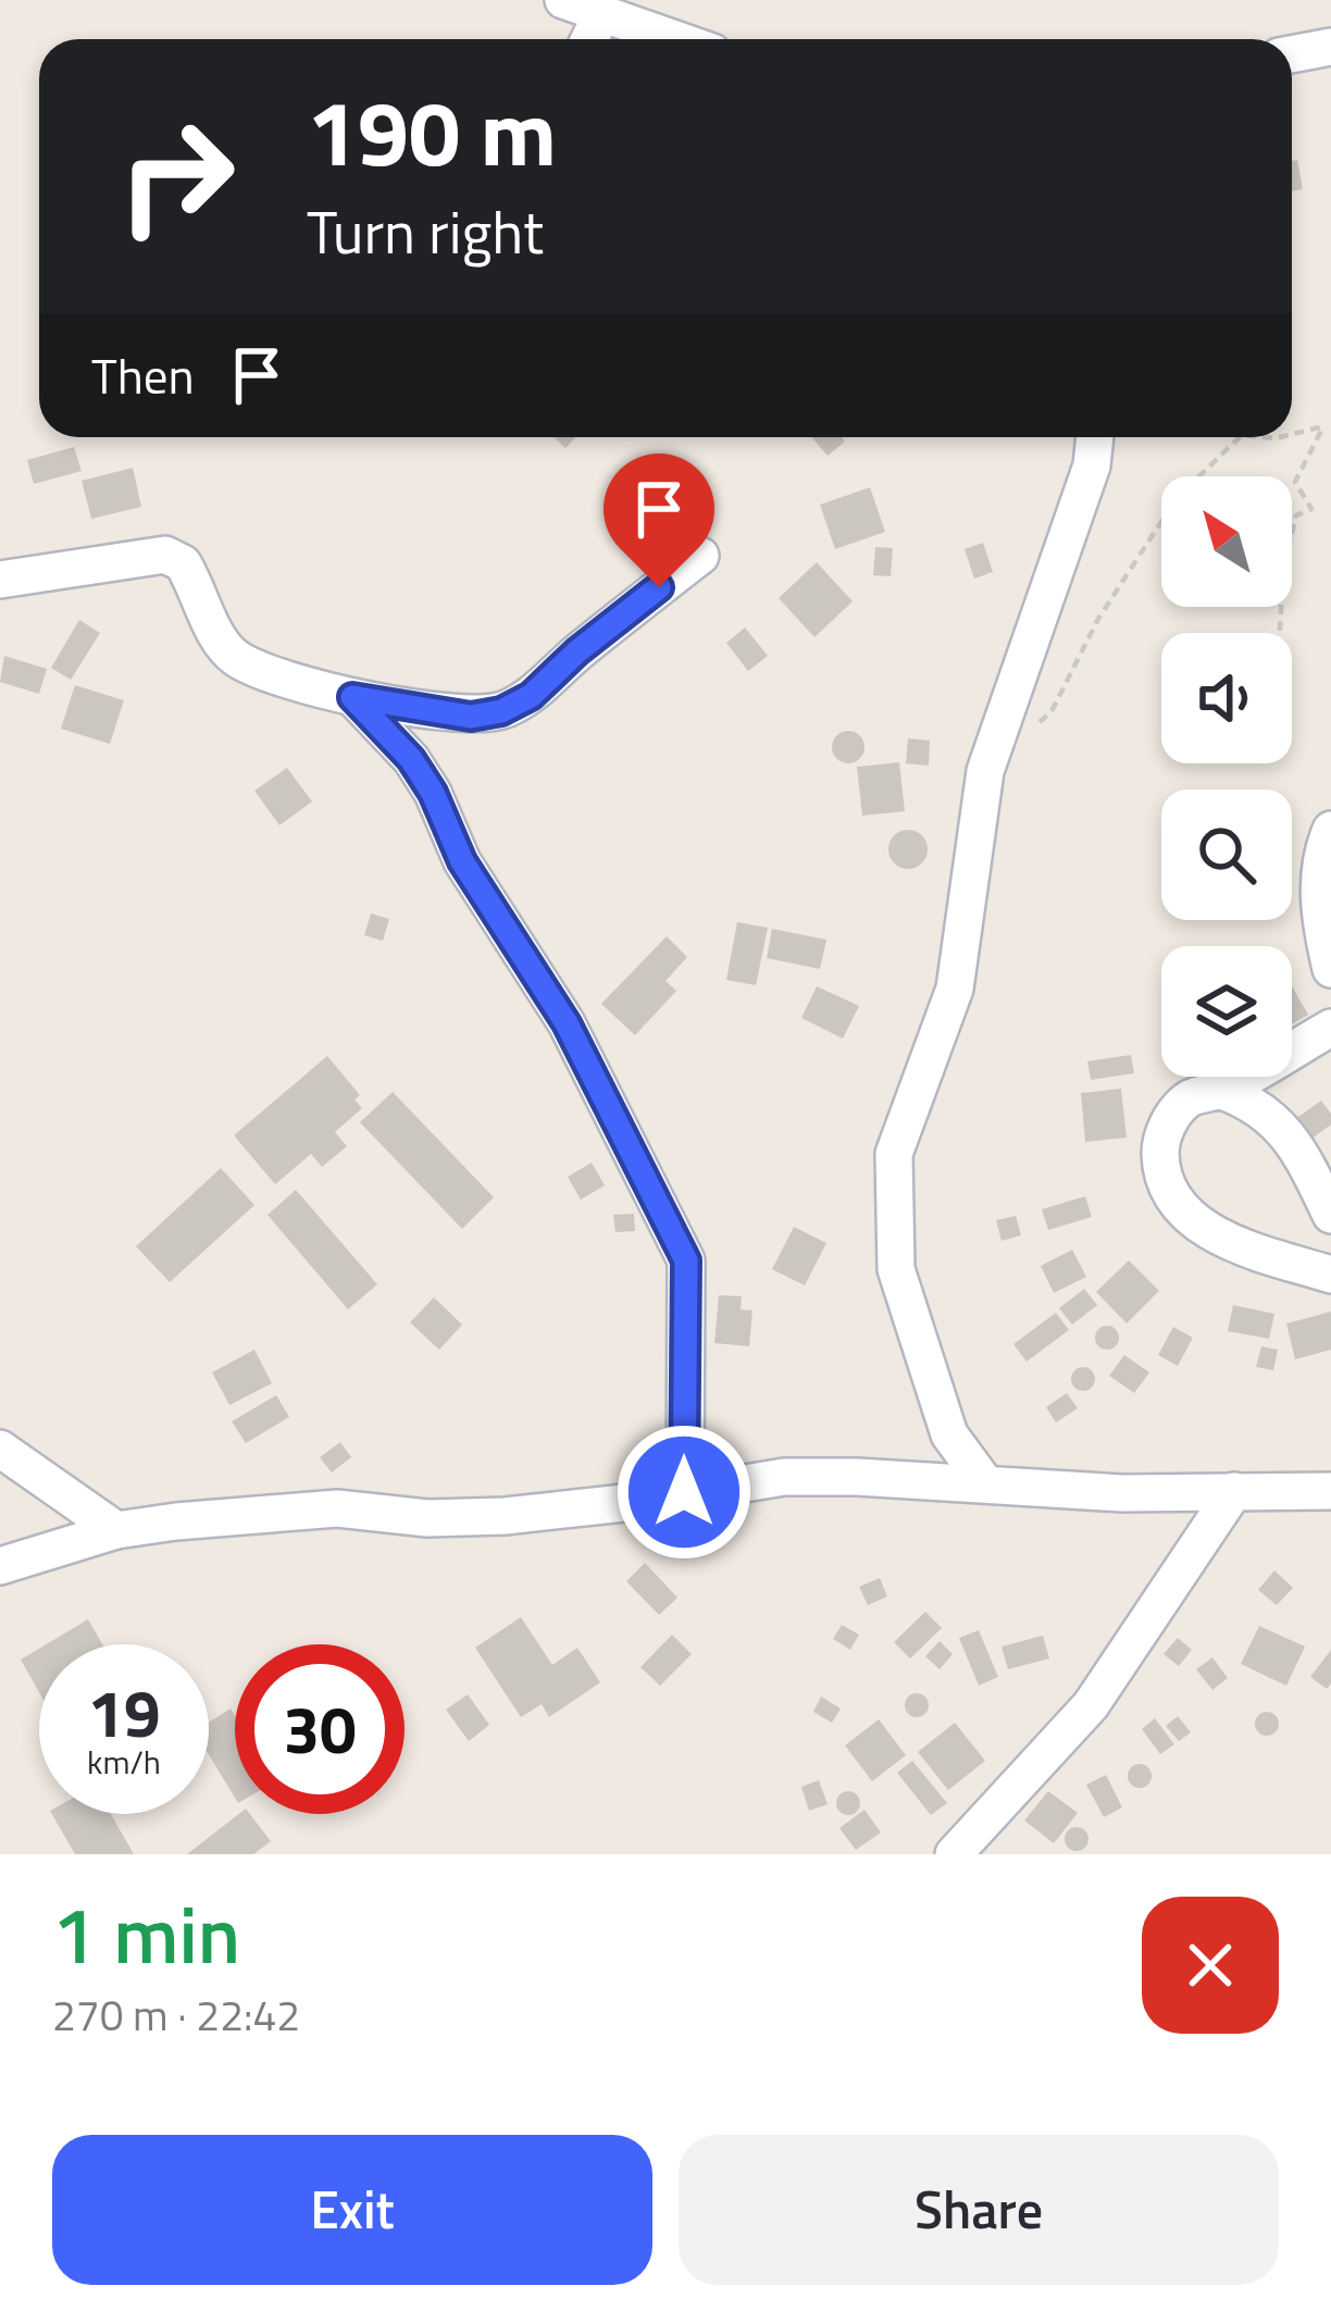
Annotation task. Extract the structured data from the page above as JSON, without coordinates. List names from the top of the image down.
{
  "north": "top left",
  "page": {
    "turn": ["190 m", "Turn right"],
    "then": "Then",
    "speed": "19 km/h",
    "limit": "30",
    "heading": ["1 min", "270 m · 22:42"],
    "buttons": ["Exit", "Share"]
  }
}
